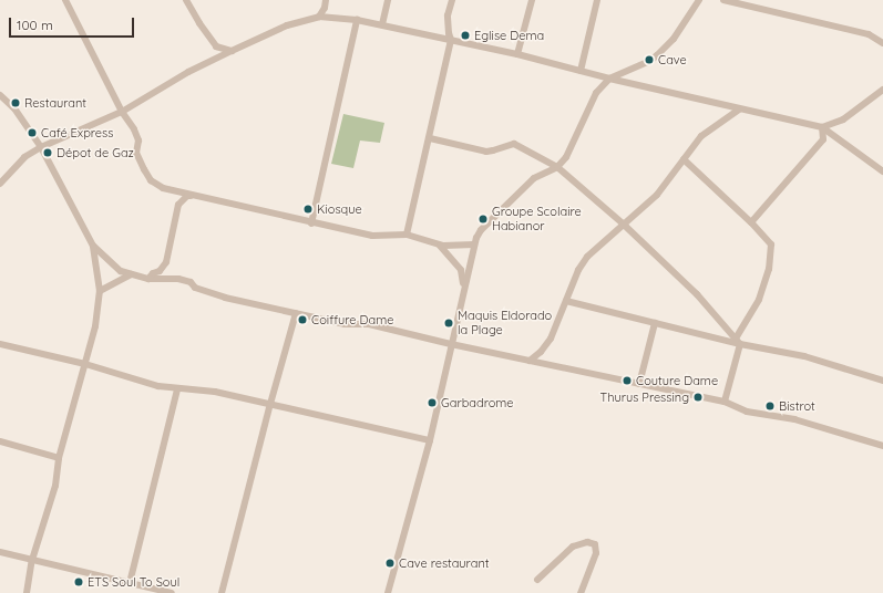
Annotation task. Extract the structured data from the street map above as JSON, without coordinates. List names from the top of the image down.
{
  "places": [
    "Eglise Dema",
    "Cave",
    "Restaurant",
    "Café Express",
    "Dépot de Gaz",
    "Kiosque",
    "Groupe Scolaire Habianor",
    "Coiffure Dame",
    "Maquis Eldorado la Plage",
    "Couture Dame",
    "Thurus Pressing",
    "Garbadrome",
    "Bistrot",
    "Cave restaurant",
    "ETS Soul To Soul"
  ],
  "scale_bar": "100 m"
}
